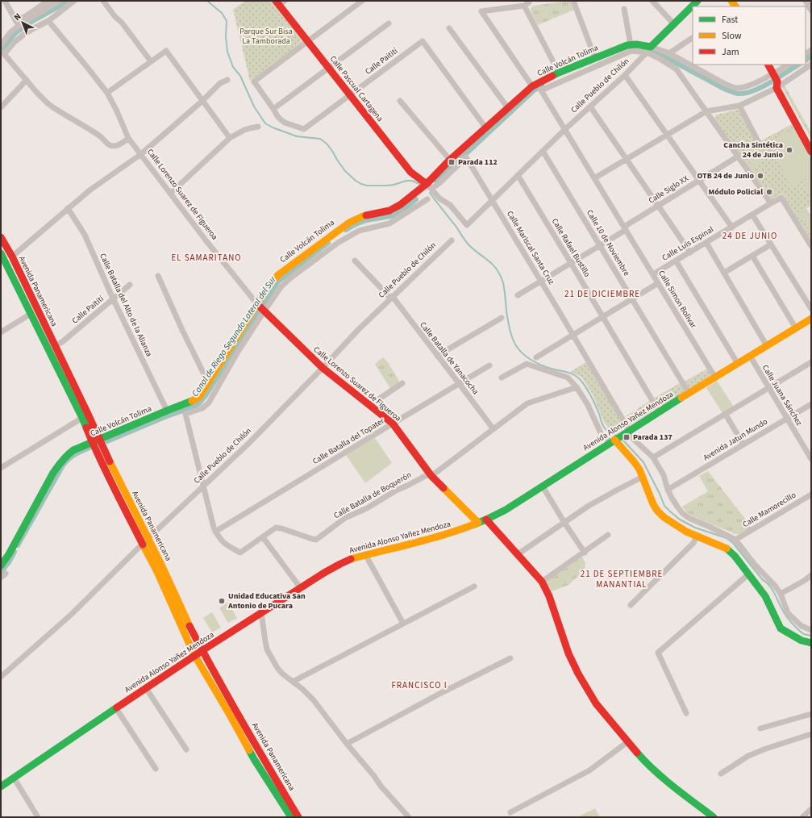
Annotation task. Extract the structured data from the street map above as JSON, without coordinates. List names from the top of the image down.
{
  "streets": {
    "main road": [
      "Calle Volcán Tolima",
      "Calle Pueblo de Chilón",
      "Calle Pascual Cartagena",
      "Calle Lorenzo Suarez de Figueroa",
      "Avenida Panamericana",
      "Avenida Alonso Yañez Mendoza"
    ],
    "street": [
      "Calle Paitití",
      "Calle Siglo XX",
      "Calle 10 de Noviembre",
      "Calle Luis Espinal",
      "Calle Mariscal Santa Cruz",
      "Calle Rafael Bustillo",
      "Calle Simon Bolivar",
      "Calle Batalla del Alto de la Alianza",
      "Calle Batalla de Yanacocha",
      "Calle Juana Sánchez",
      "Avenida Jatun Mundo",
      "Calle Batalla del Topater",
      "Calle Batalla de Boquerón",
      "Calle Mamorecillo"
    ]
  },
  "crossings": [
    ["Calle Volcán Tolima", "Calle Paitití"],
    ["Calle Volcán Tolima", "Calle Pueblo de Chilón"],
    ["Calle Volcán Tolima", "Calle Pascual Cartagena"],
    ["Calle Volcán Tolima", "Calle Lorenzo Suarez de Figueroa"],
    ["Calle Volcán Tolima", "Calle Mariscal Santa Cruz"],
    ["Calle Volcán Tolima", "Avenida Panamericana"],
    ["Calle Volcán Tolima", "Calle Batalla del Alto de la Alianza"],
    ["Calle Volcán Tolima", "Calle Batalla de Boquerón"],
    ["Calle Paitití", "Calle Pascual Cartagena"],
    ["Calle Paitití", "Avenida Panamericana"],
    ["Calle Paitití", "Calle Batalla del Alto de la Alianza"],
    ["Calle Pueblo de Chilón", "Calle Pascual Cartagena"],
    ["Calle Pueblo de Chilón", "Calle Lorenzo Suarez de Figueroa"],
    ["Calle Pueblo de Chilón", "Calle 10 de Noviembre"],
    ["Calle Pueblo de Chilón", "Calle Mariscal Santa Cruz"],
    ["Calle Pueblo de Chilón", "Calle Rafael Bustillo"],
    ["Calle Pueblo de Chilón", "Avenida Panamericana"],
    ["Calle Pueblo de Chilón", "Calle Batalla de Yanacocha"],
    ["Calle Pueblo de Chilón", "Calle Batalla de Boquerón"],
    ["Calle Pascual Cartagena", "Calle Mariscal Santa Cruz"],
    ["Calle Siglo XX", "Calle 10 de Noviembre"],
    ["Calle Siglo XX", "Calle Mariscal Santa Cruz"],
    ["Calle Siglo XX", "Calle Rafael Bustillo"],
    ["Calle Siglo XX", "Calle Simon Bolivar"],
    ["Calle Lorenzo Suarez de Figueroa", "Avenida Alonso Yañez Mendoza"],
    ["Calle Lorenzo Suarez de Figueroa", "Calle Batalla del Topater"],
    ["Calle Lorenzo Suarez de Figueroa", "Calle Batalla de Boquerón"],
    ["Calle 10 de Noviembre", "Avenida Alonso Yañez Mendoza"],
    ["Calle Luis Espinal", "Calle Simon Bolivar"],
    ["Calle Mariscal Santa Cruz", "Avenida Alonso Yañez Mendoza"],
    ["Calle Mariscal Santa Cruz", "Avenida Jatun Mundo"],
    ["Calle Mariscal Santa Cruz", "Calle Mamorecillo"],
    ["Calle Rafael Bustillo", "Avenida Alonso Yañez Mendoza"],
    ["Avenida Panamericana", "Avenida Alonso Yañez Mendoza"],
    ["Calle Simon Bolivar", "Avenida Alonso Yañez Mendoza"],
    ["Calle Batalla de Yanacocha", "Calle Batalla del Topater"],
    ["Calle Batalla de Yanacocha", "Calle Batalla de Boquerón"],
    ["Calle Juana Sánchez", "Avenida Alonso Yañez Mendoza"],
    ["Calle Juana Sánchez", "Avenida Jatun Mundo"],
    ["Calle Batalla del Topater", "Calle Batalla de Boquerón"]
  ],
  "districts": [
    "24 DE JUNIO",
    "EL SAMARITANO",
    "21 DE DICIEMBRE",
    "21 DE SEPTIEMBRE MANANTIAL",
    "FRANCISCO I"
  ],
  "water": ["Canal de Riego Segundo Lateral del Sur"],
  "parks": ["Parque Sur Bisa La Tamborada"],
  "places": {
    "other": [
      "Cancha Sintética 24 de Junio",
      "OTB 24 de Junio",
      "Módulo Policial",
      "Unidad Educativa San Antonio de Pucara"
    ],
    "transit": ["Parada 112", "Parada 137"]
  },
  "legend": ["Fast", "Slow", "Jam"],
  "north": "top left"
}
